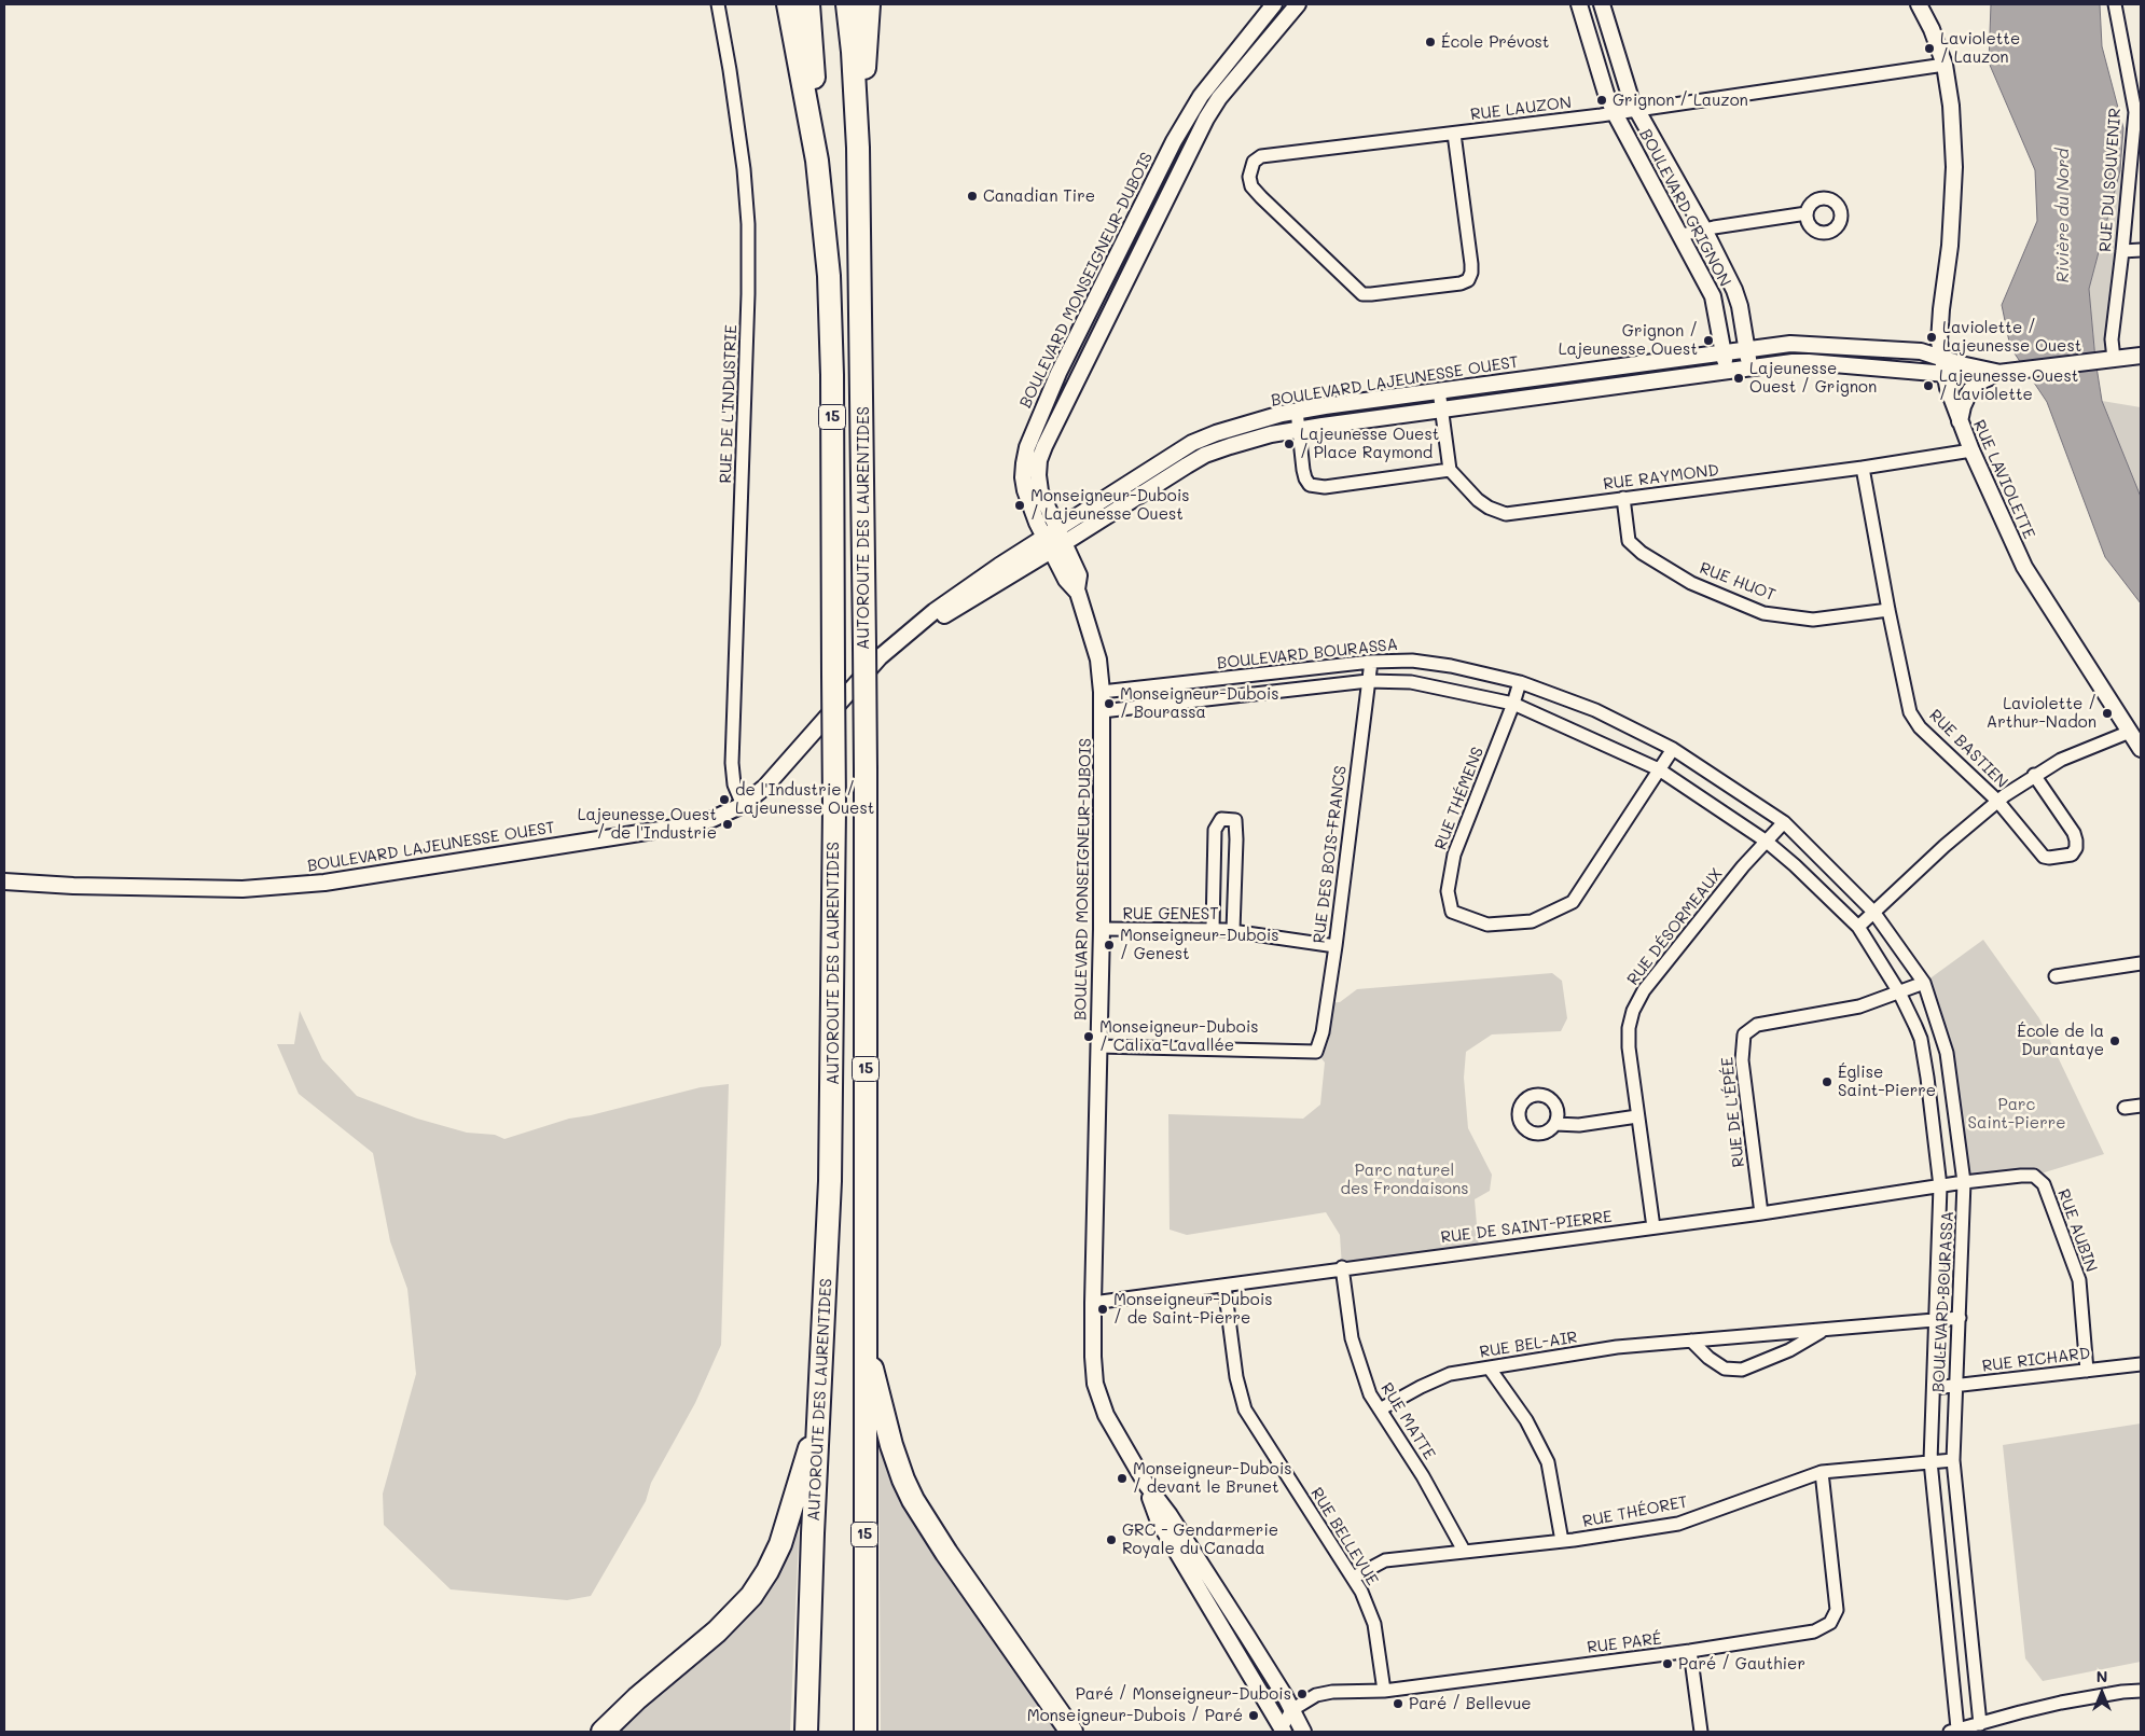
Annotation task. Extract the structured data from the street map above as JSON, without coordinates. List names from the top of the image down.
{
  "streets": {
    "highway": ["15", "AUTOROUTE DES LAURENTIDES"],
    "street": [
      "RUE LAUZON",
      "RUE DU SOUVENIR",
      "BOULEVARD GRIGNON",
      "BOULEVARD MONSEIGNEUR-DUBOIS",
      "BOULEVARD LAJEUNESSE OUEST",
      "RUE DE L'INDUSTRIE",
      "RUE RAYMOND",
      "RUE LAVIOLETTE",
      "RUE HUOT",
      "BOULEVARD BOURASSA",
      "RUE BASTIEN",
      "RUE THÉMENS",
      "RUE DES BOIS-FRANCS",
      "RUE GENEST",
      "RUE DÉSORMEAUX",
      "RUE DE L'ÉPÉE",
      "RUE DE SAINT-PIERRE",
      "RUE AUBIN",
      "RUE BEL-AIR",
      "RUE RICHARD",
      "RUE MATTE",
      "RUE THÉORET",
      "RUE BELLEVUE",
      "RUE PARÉ"
    ]
  },
  "crossings": [
    ["RUE LAUZON", "BOULEVARD GRIGNON"],
    ["RUE LAUZON", "RUE LAVIOLETTE"],
    ["RUE DU SOUVENIR", "BOULEVARD LAJEUNESSE OUEST"],
    ["BOULEVARD GRIGNON", "BOULEVARD LAJEUNESSE OUEST"],
    ["BOULEVARD MONSEIGNEUR-DUBOIS", "BOULEVARD LAJEUNESSE OUEST"],
    ["BOULEVARD MONSEIGNEUR-DUBOIS", "BOULEVARD BOURASSA"],
    ["BOULEVARD MONSEIGNEUR-DUBOIS", "RUE DES BOIS-FRANCS"],
    ["BOULEVARD MONSEIGNEUR-DUBOIS", "RUE GENEST"],
    ["BOULEVARD MONSEIGNEUR-DUBOIS", "RUE DE SAINT-PIERRE"],
    ["BOULEVARD MONSEIGNEUR-DUBOIS", "RUE PARÉ"],
    ["BOULEVARD LAJEUNESSE OUEST", "RUE DE L'INDUSTRIE"],
    ["BOULEVARD LAJEUNESSE OUEST", "RUE LAVIOLETTE"],
    ["RUE RAYMOND", "RUE LAVIOLETTE"],
    ["RUE RAYMOND", "RUE HUOT"],
    ["RUE RAYMOND", "RUE BASTIEN"],
    ["RUE HUOT", "RUE BASTIEN"],
    ["BOULEVARD BOURASSA", "RUE THÉMENS"],
    ["BOULEVARD BOURASSA", "RUE DES BOIS-FRANCS"],
    ["BOULEVARD BOURASSA", "RUE DÉSORMEAUX"],
    ["BOULEVARD BOURASSA", "RUE DE L'ÉPÉE"],
    ["BOULEVARD BOURASSA", "RUE DE SAINT-PIERRE"],
    ["BOULEVARD BOURASSA", "RUE AUBIN"],
    ["BOULEVARD BOURASSA", "RUE BEL-AIR"],
    ["BOULEVARD BOURASSA", "RUE RICHARD"],
    ["BOULEVARD BOURASSA", "RUE THÉORET"],
    ["RUE DES BOIS-FRANCS", "RUE GENEST"],
    ["RUE DÉSORMEAUX", "RUE DE SAINT-PIERRE"],
    ["RUE DE L'ÉPÉE", "RUE DE SAINT-PIERRE"],
    ["RUE DE SAINT-PIERRE", "RUE AUBIN"],
    ["RUE DE SAINT-PIERRE", "RUE MATTE"],
    ["RUE DE SAINT-PIERRE", "RUE BELLEVUE"],
    ["RUE AUBIN", "RUE RICHARD"],
    ["RUE BEL-AIR", "RUE MATTE"],
    ["RUE MATTE", "RUE THÉORET"],
    ["RUE THÉORET", "RUE BELLEVUE"],
    ["RUE THÉORET", "RUE PARÉ"],
    ["RUE BELLEVUE", "RUE PARÉ"]
  ],
  "water": ["Rivière du Nord"],
  "parks": ["Parc Saint-Pierre", "Parc naturel des Frondaisons"],
  "places": [
    "École Prévost",
    "Laviolette / Lauzon",
    "Grignon / Lauzon",
    "Canadian Tire",
    "Laviolette / Lajeunesse Ouest",
    "Grignon / Lajeunesse Ouest",
    "Lajeunesse Ouest / Grignon",
    "Lajeunesse Ouest / Laviolette",
    "Lajeunesse Ouest / Place Raymond",
    "Monseigneur-Dubois / Lajeunesse Ouest",
    "Monseigneur-Dubois / Bourassa",
    "Laviolette / Arthur-Nadon",
    "de l'Industrie / Lajeunesse Ouest",
    "Lajeunesse Ouest / de l'Industrie",
    "Monseigneur-Dubois / Genest",
    "Monseigneur-Dubois / Calixa-Lavallée",
    "École de la Durantaye",
    "Église Saint-Pierre",
    "Monseigneur-Dubois / de Saint-Pierre",
    "Monseigneur-Dubois / devant le Brunet",
    "GRC - Gendarmerie Royale du Canada",
    "Paré / Gauthier",
    "Paré / Monseigneur-Dubois",
    "Paré / Bellevue",
    "Monseigneur-Dubois / Paré"
  ],
  "north": "top"
}
